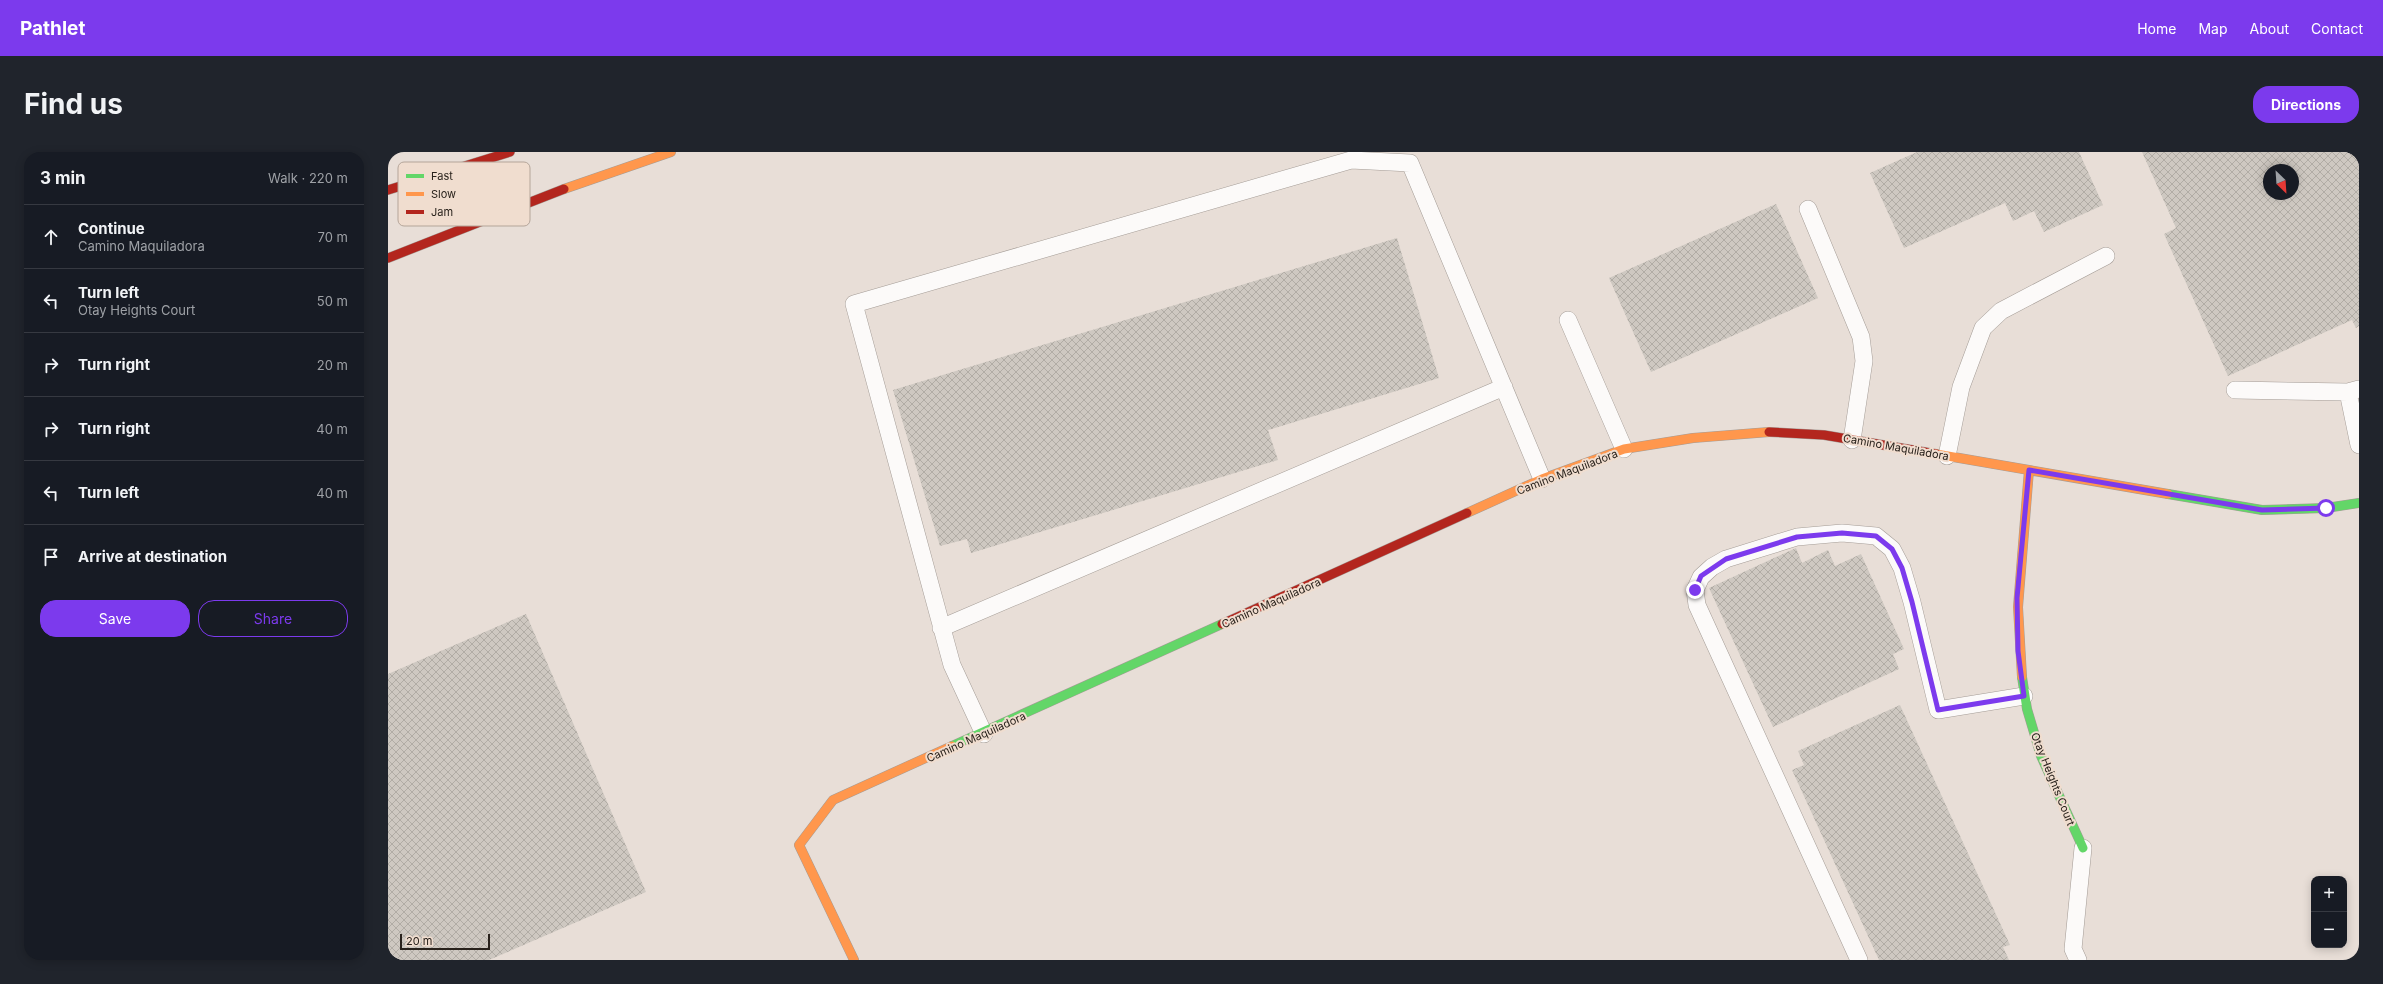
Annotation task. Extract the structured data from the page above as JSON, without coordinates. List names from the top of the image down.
{
  "streets": {
    "main road": ["Camino Maquiladora", "Otay Heights Court"]
  },
  "crossings": [
    ["Camino Maquiladora", "Otay Heights Court"]
  ],
  "legend": ["Fast", "Slow", "Jam"],
  "scale_bar": "20 m",
  "north": "bottom right",
  "page": {
    "header": "Pathlet",
    "nav": [
      "Home",
      "Map",
      "About",
      "Contact"
    ],
    "buttons": [
      "Directions",
      ["Save", "Share"]
    ],
    "title": "Find us",
    "heading": ["3 min", "Walk · 220 m"],
    "list": [
      ["Continue", "Camino Maquiladora", "70 m"],
      ["Turn left", "Otay Heights Court", "50 m"],
      ["Turn right", "20 m"],
      ["Turn right", "40 m"],
      ["Turn left", "40 m"],
      "Arrive at destination"
    ],
    "map_buttons": ["+", "−"],
    "scale": "20 m"
  }
}
